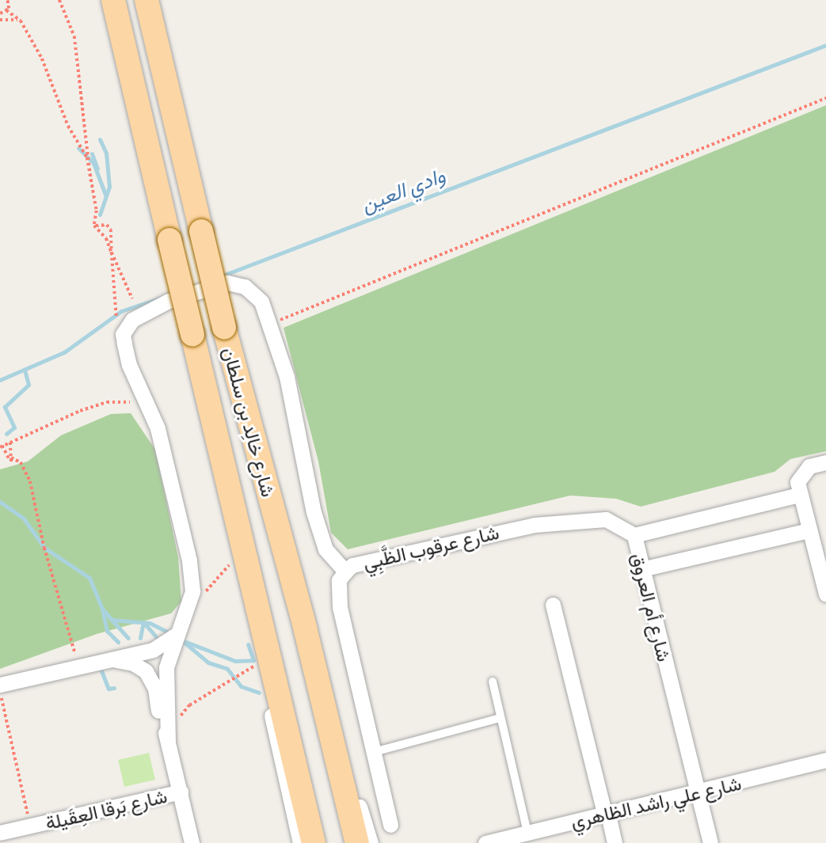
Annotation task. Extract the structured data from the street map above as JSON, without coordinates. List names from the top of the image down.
{
  "streets": {
    "main road": ["شارع خالِد بن سلطان"],
    "street": [
      "شارع عرقوب الظَّبِي",
      "شارع أم العروق",
      "شارع علي راشد الظاهري",
      "شارع بَرقا العِقَيلة"
    ]
  },
  "crossings": [
    ["شارع عرقوب الظَّبِي", "شارع أم العروق"],
    ["شارع أم العروق", "شارع علي راشد الظاهري"]
  ],
  "water": ["وادي العين"]
}
